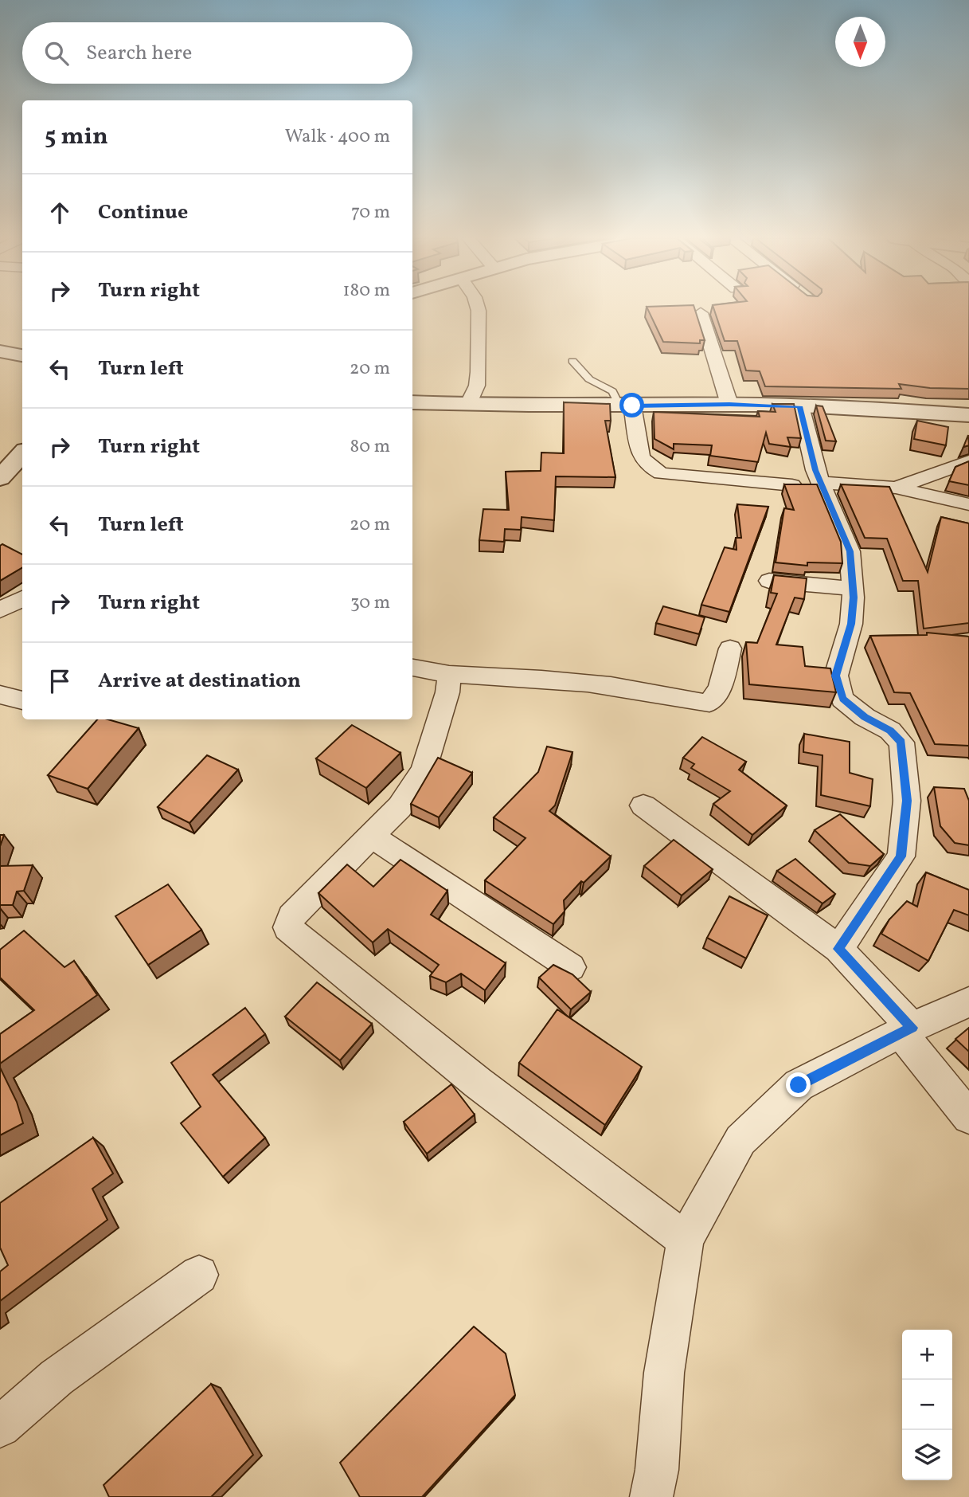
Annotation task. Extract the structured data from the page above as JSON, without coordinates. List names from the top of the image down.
{
  "north": "bottom",
  "page": {
    "search": "Search here",
    "heading": ["5 min", "Walk · 400 m"],
    "list": [
      ["Continue", "70 m"],
      ["Turn right", "180 m"],
      ["Turn left", "20 m"],
      ["Turn right", "80 m"],
      ["Turn left", "20 m"],
      ["Turn right", "30 m"],
      "Arrive at destination"
    ],
    "map_buttons": ["+", "−"]
  }
}
